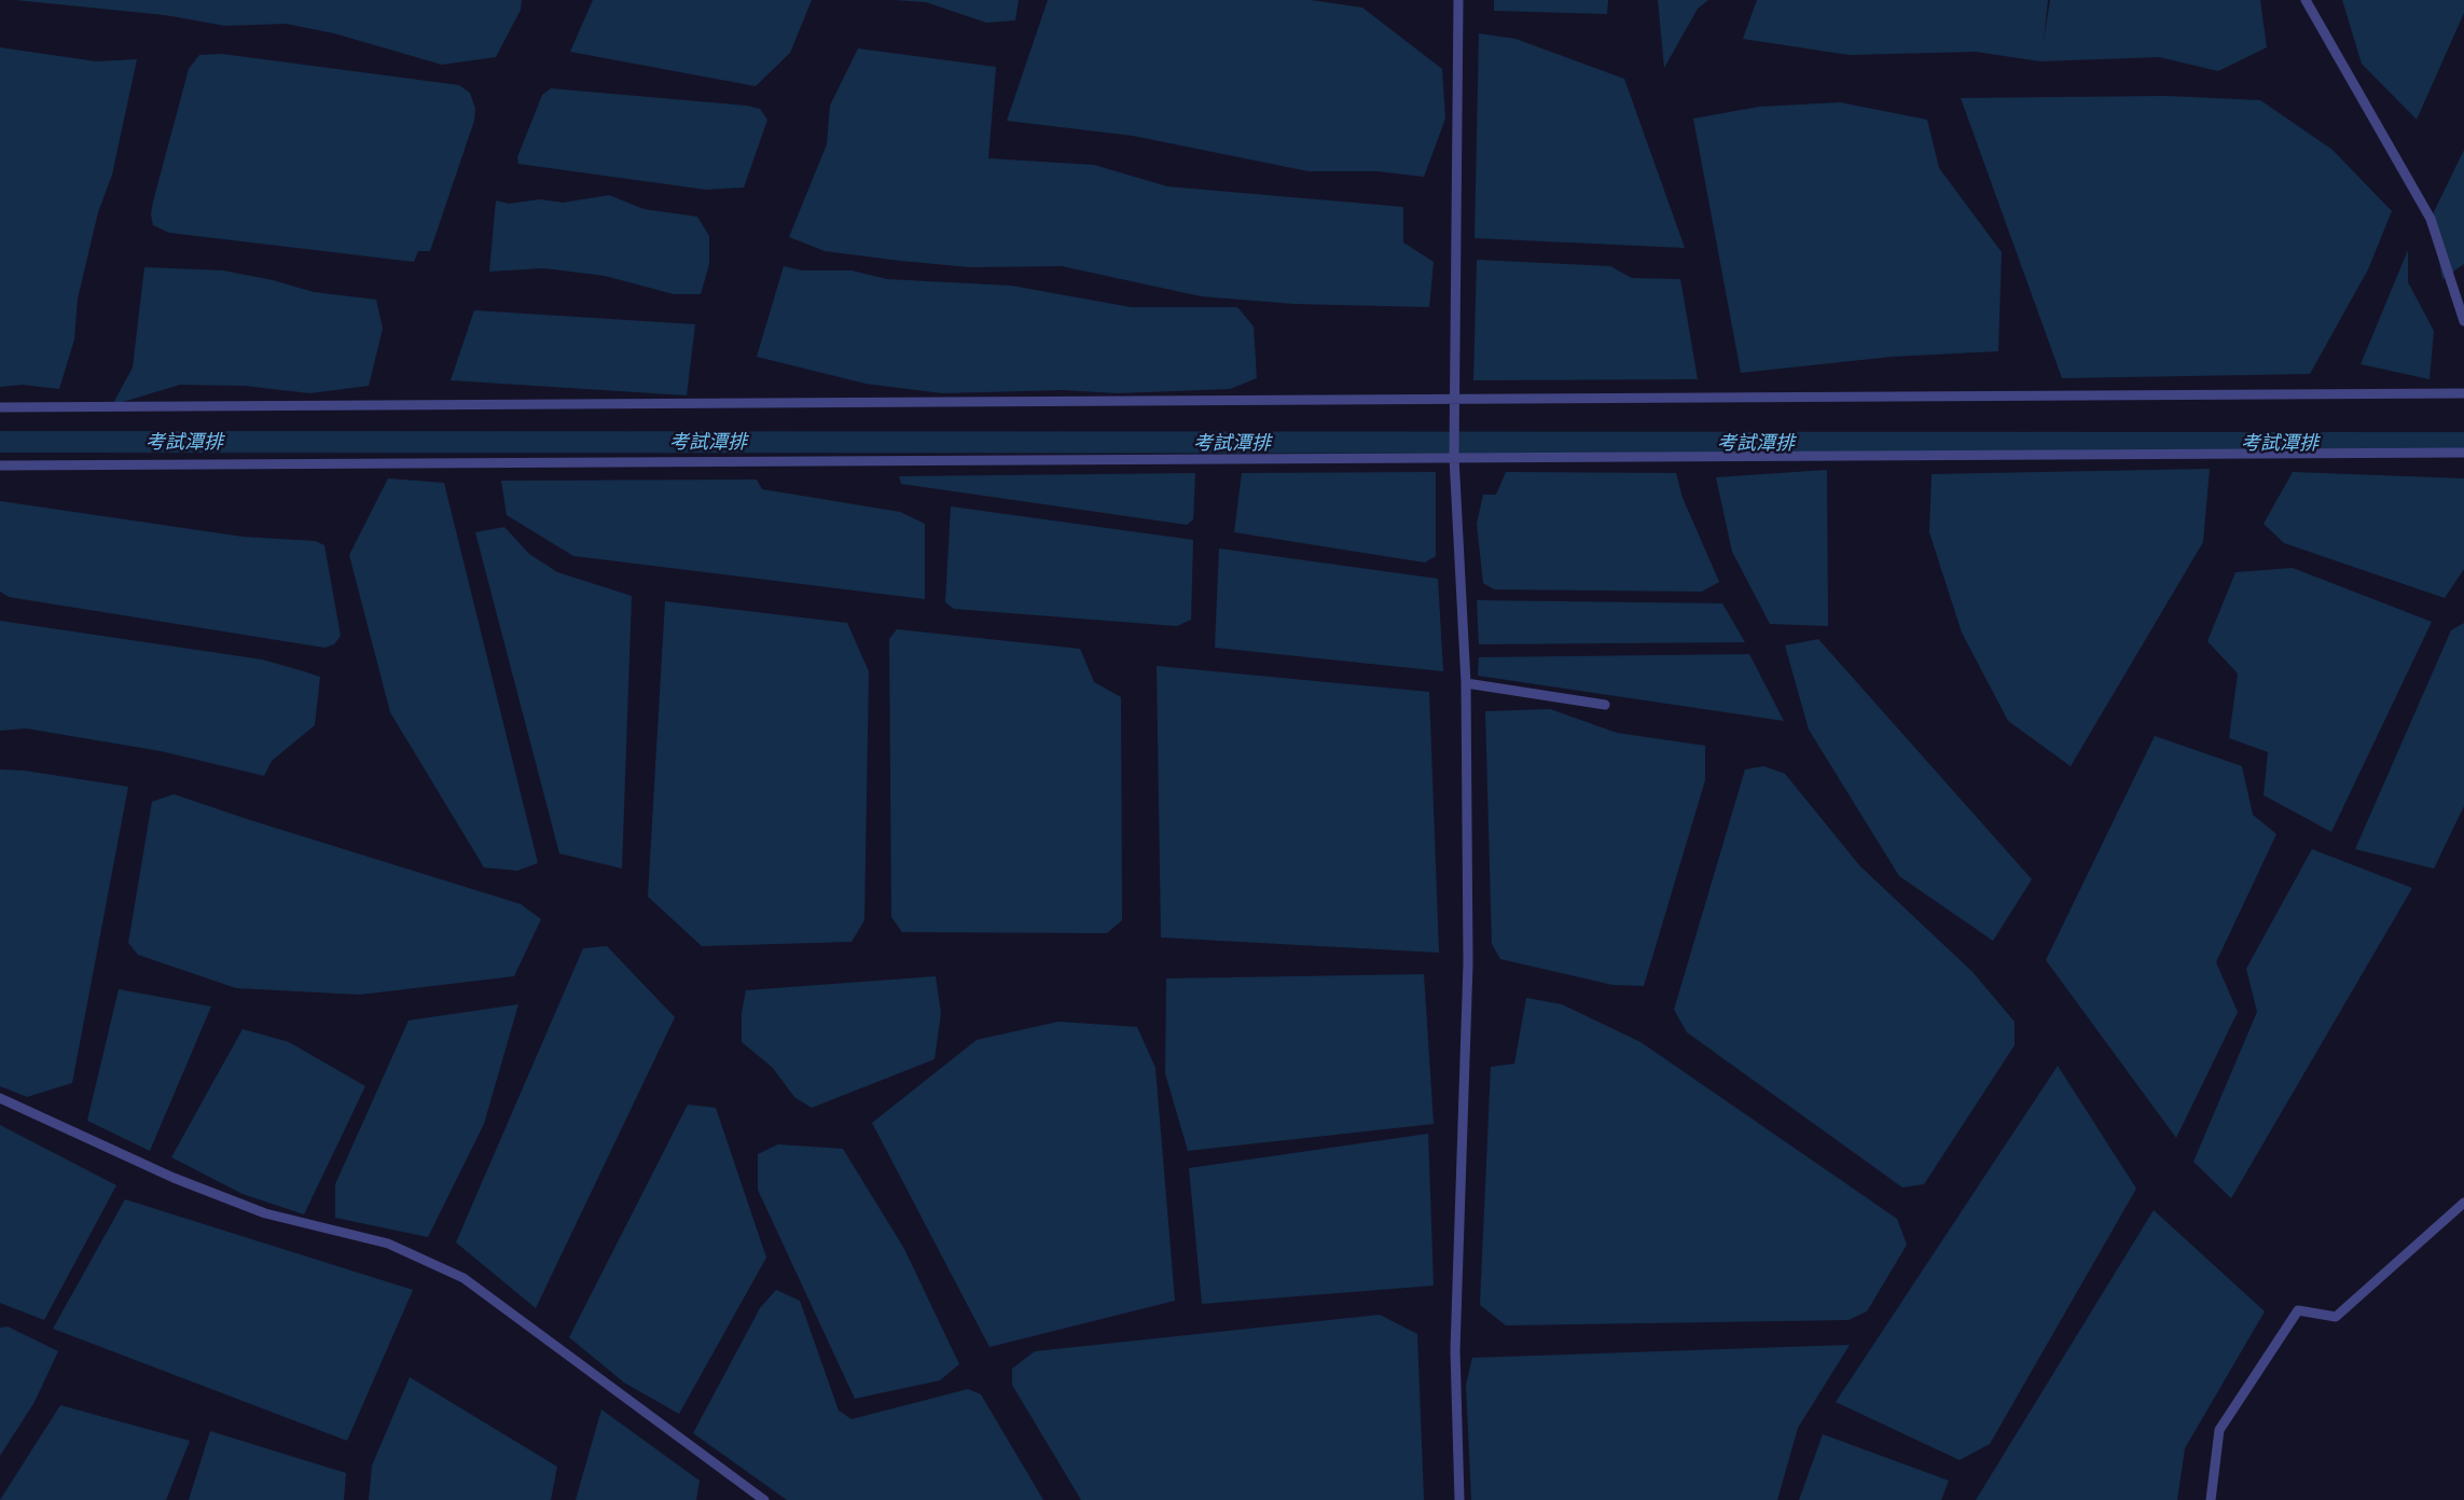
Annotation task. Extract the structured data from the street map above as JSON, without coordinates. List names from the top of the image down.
{
  "water": ["考試潭排"]
}
